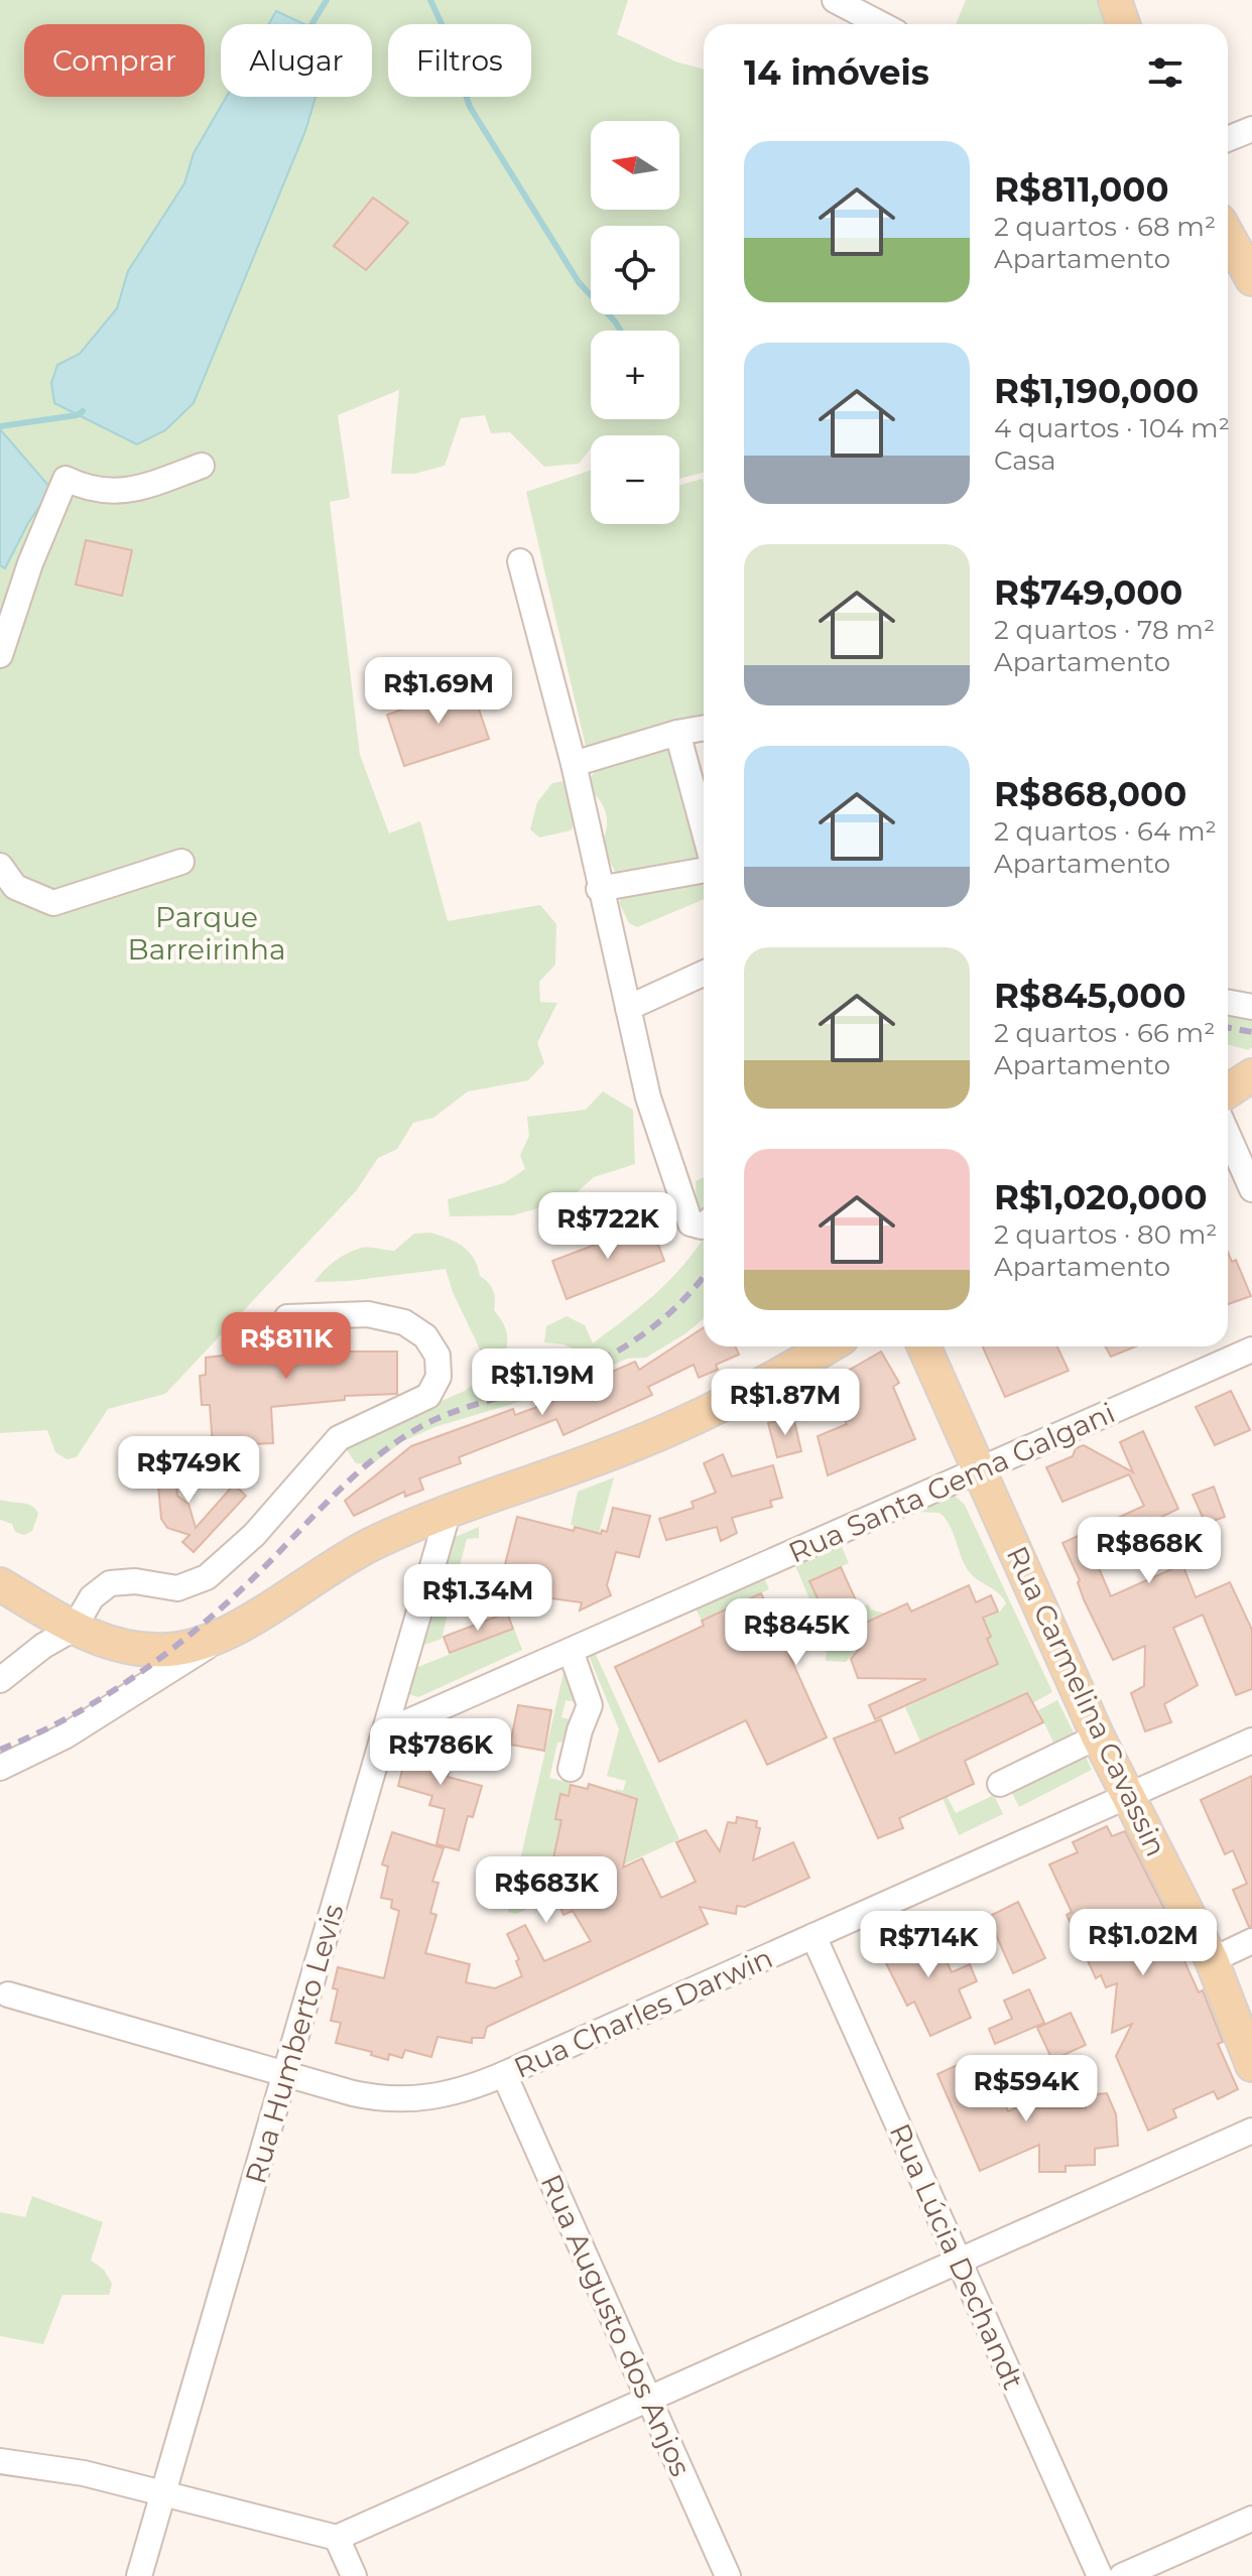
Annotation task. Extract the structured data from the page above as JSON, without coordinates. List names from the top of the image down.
{
  "streets": {
    "main road": ["Rua Carmelina Cavassin"],
    "street": [
      "Rua Santa Gema Galgani",
      "Rua Charles Darwin",
      "Rua Humberto Levis",
      "Rua Lúcia Dechandt",
      "Rua Augusto dos Anjos"
    ]
  },
  "crossings": [
    ["Rua Santa Gema Galgani", "Rua Carmelina Cavassin"],
    ["Rua Santa Gema Galgani", "Rua Humberto Levis"],
    ["Rua Carmelina Cavassin", "Rua Charles Darwin"],
    ["Rua Charles Darwin", "Rua Humberto Levis"],
    ["Rua Charles Darwin", "Rua Lúcia Dechandt"],
    ["Rua Charles Darwin", "Rua Augusto dos Anjos"]
  ],
  "parks": ["Parque Barreirinha"],
  "north": "left",
  "page": {
    "chip": ["Comprar", "Alugar", "Filtros"],
    "heading": "14 imóveis",
    "map_buttons": ["+", "−"],
    "list": [
      {
        "name": "R$811,000",
        "note": "2 quartos · 68 m² · Apartamento"
      },
      {
        "name": "R$1,190,000",
        "note": "4 quartos · 104 m² · Casa"
      },
      {
        "name": "R$749,000",
        "note": "2 quartos · 78 m² · Apartamento"
      },
      {
        "name": "R$868,000",
        "note": "2 quartos · 64 m² · Apartamento"
      },
      {
        "name": "R$845,000",
        "note": "2 quartos · 66 m² · Apartamento"
      },
      {
        "name": "R$1,020,000",
        "note": "2 quartos · 80 m² · Apartamento"
      }
    ],
    "price": [
      "R$1.69M",
      "R$722K",
      "R$811K",
      "R$1.19M",
      "R$1.87M",
      "R$749K",
      "R$868K",
      "R$1.34M",
      "R$845K",
      "R$786K",
      "R$683K",
      "R$1.02M",
      "R$714K",
      "R$594K"
    ]
  }
}
